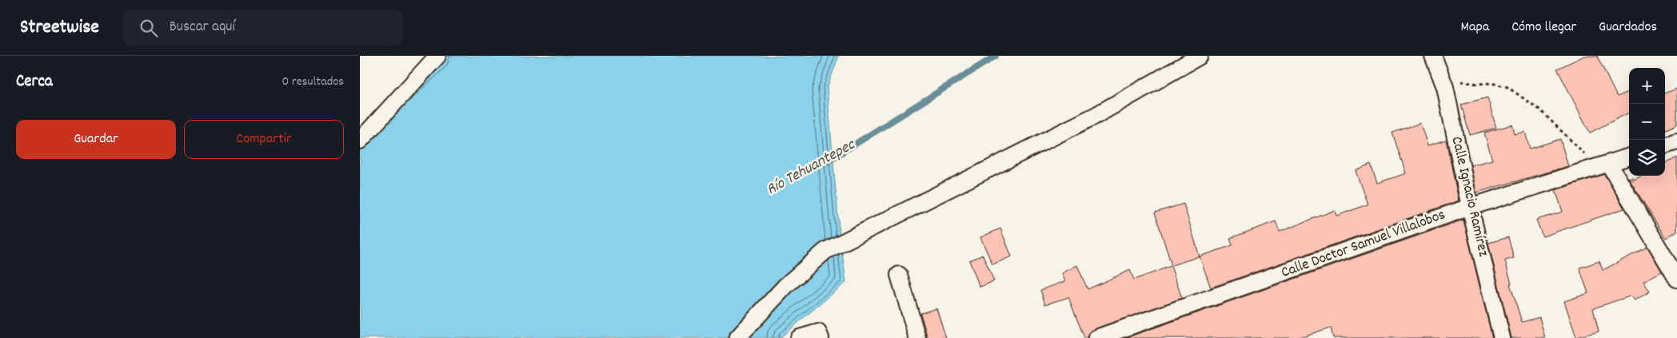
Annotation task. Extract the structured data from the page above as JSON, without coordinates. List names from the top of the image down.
{
  "streets": {
    "street": ["Calle Ignacio Ramírez", "Calle Doctor Samuel Villalobos"]
  },
  "crossings": [
    ["Calle Ignacio Ramírez", "Calle Doctor Samuel Villalobos"]
  ],
  "water": ["Río Tehuantepec"],
  "page": {
    "header": "Streetwise",
    "search": "Buscar aquí",
    "nav": ["Mapa", "Cómo llegar", "Guardados"],
    "heading": ["Cerca", "0 resultados"],
    "map_buttons": ["+", "−"],
    "buttons": ["Guardar", "Compartir"]
  }
}
